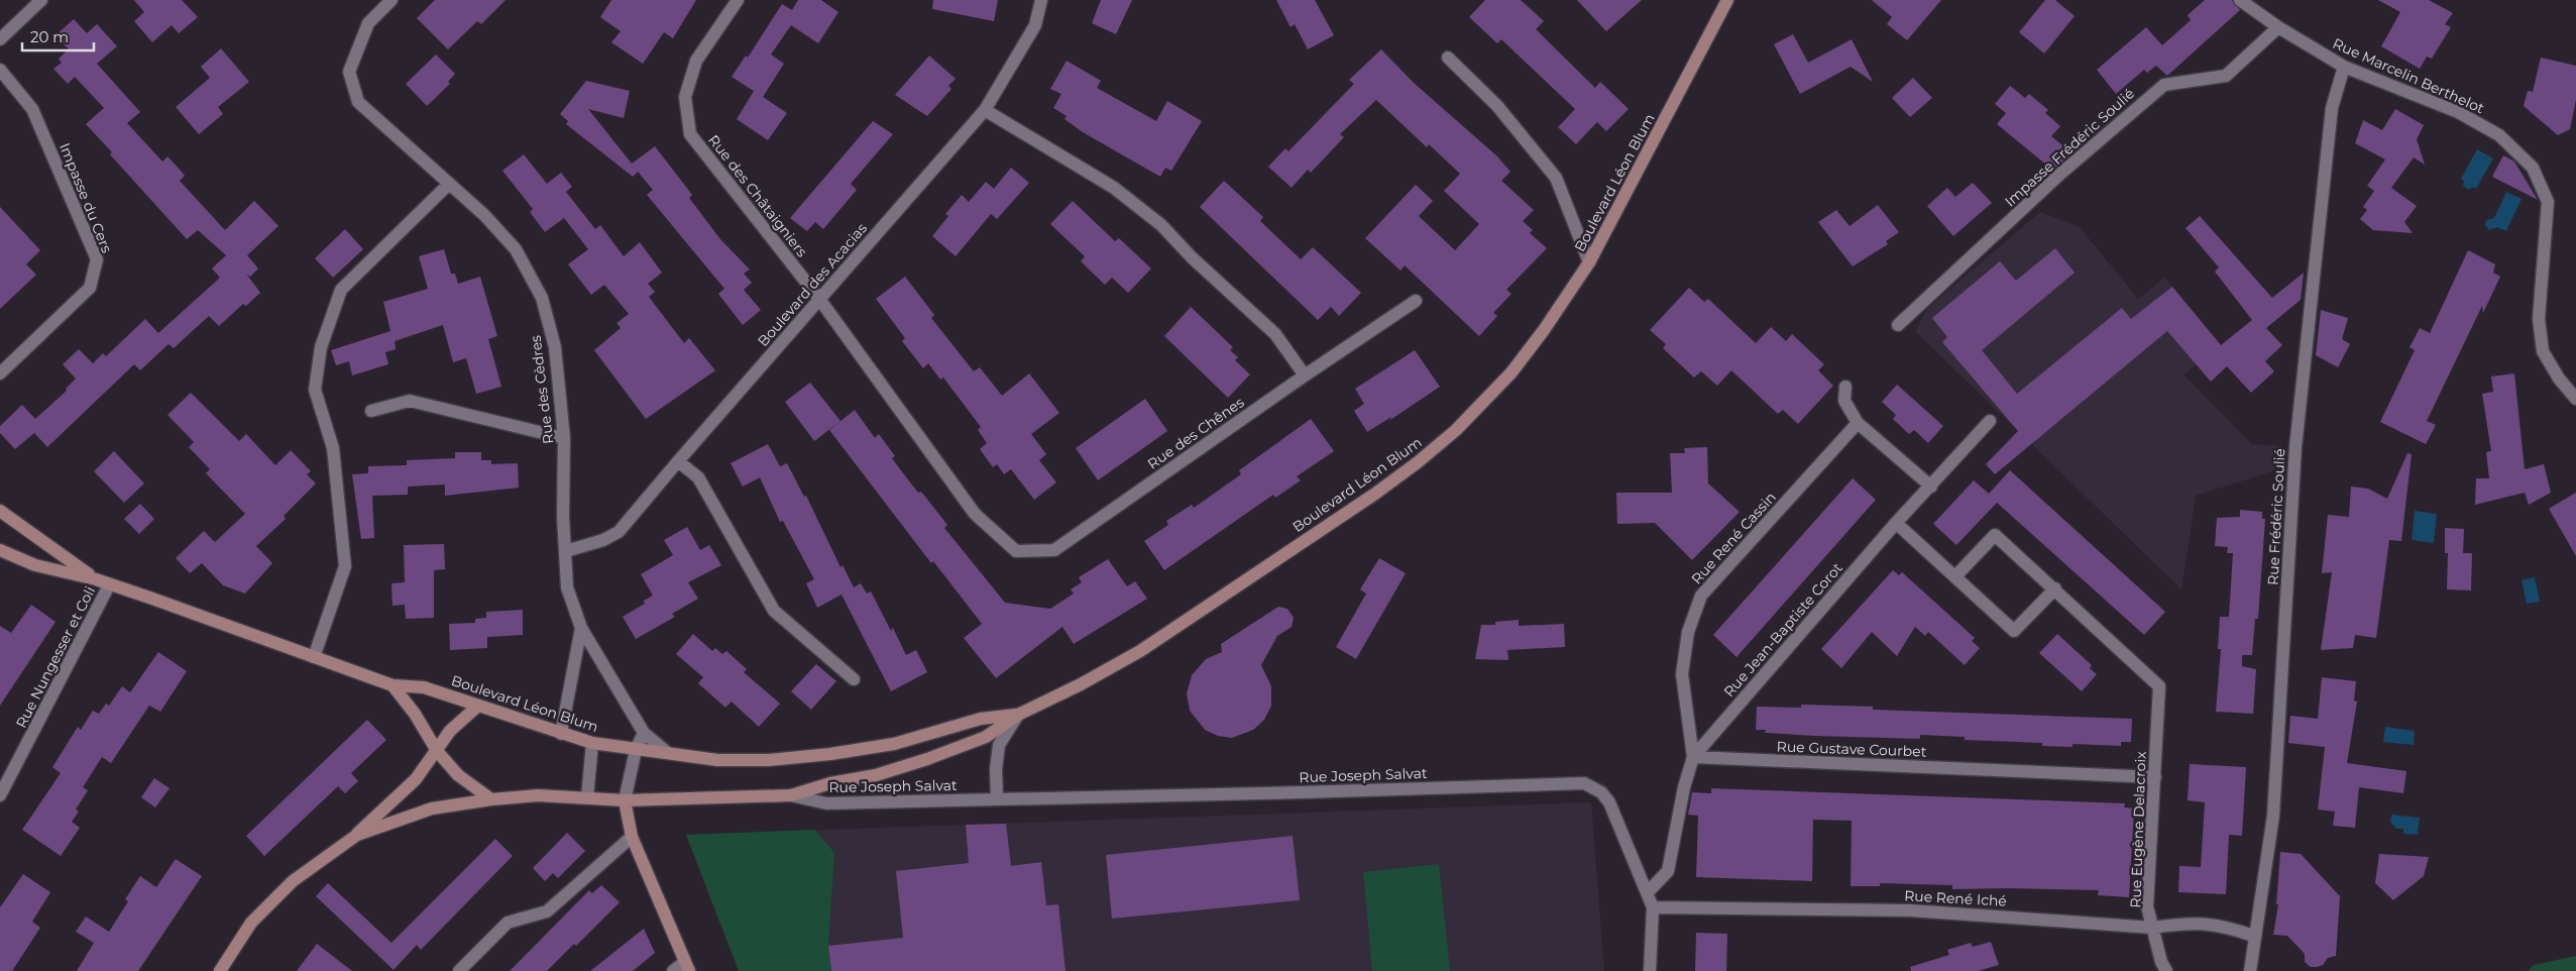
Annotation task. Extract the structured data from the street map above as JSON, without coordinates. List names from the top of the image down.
{
  "streets": {
    "street": [
      "Rue Marcelin Berthelot",
      "Impasse Frédéric Soulié",
      "Boulevard Léon Blum",
      "Rue des Châtaigniers",
      "Impasse du Cers",
      "Boulevard des Acacias",
      "Rue des Cèdres",
      "Rue des Chênes",
      "Rue Frédéric Soulié",
      "Rue René Cassin",
      "Rue Jean-Baptiste Corot",
      "Rue Nungesser et Coli",
      "Rue Gustave Courbet",
      "Rue Joseph Salvat",
      "Rue Eugène Delacroix",
      "Rue René Iché"
    ]
  },
  "crossings": [
    ["Rue Marcelin Berthelot", "Impasse Frédéric Soulié"],
    ["Rue Marcelin Berthelot", "Rue Frédéric Soulié"],
    ["Boulevard Léon Blum", "Rue des Cèdres"],
    ["Boulevard Léon Blum", "Rue Nungesser et Coli"],
    ["Boulevard Léon Blum", "Rue Joseph Salvat"],
    ["Rue des Châtaigniers", "Boulevard des Acacias"],
    ["Rue des Châtaigniers", "Rue des Chênes"],
    ["Boulevard des Acacias", "Rue des Cèdres"],
    ["Boulevard des Acacias", "Rue des Chênes"],
    ["Rue Frédéric Soulié", "Rue René Iché"],
    ["Rue René Cassin", "Rue Jean-Baptiste Corot"],
    ["Rue René Cassin", "Rue Gustave Courbet"],
    ["Rue Jean-Baptiste Corot", "Rue Gustave Courbet"],
    ["Rue Gustave Courbet", "Rue Eugène Delacroix"],
    ["Rue Joseph Salvat", "Rue René Iché"],
    ["Rue Eugène Delacroix", "Rue René Iché"]
  ],
  "scale_bar": "20 m"
}
